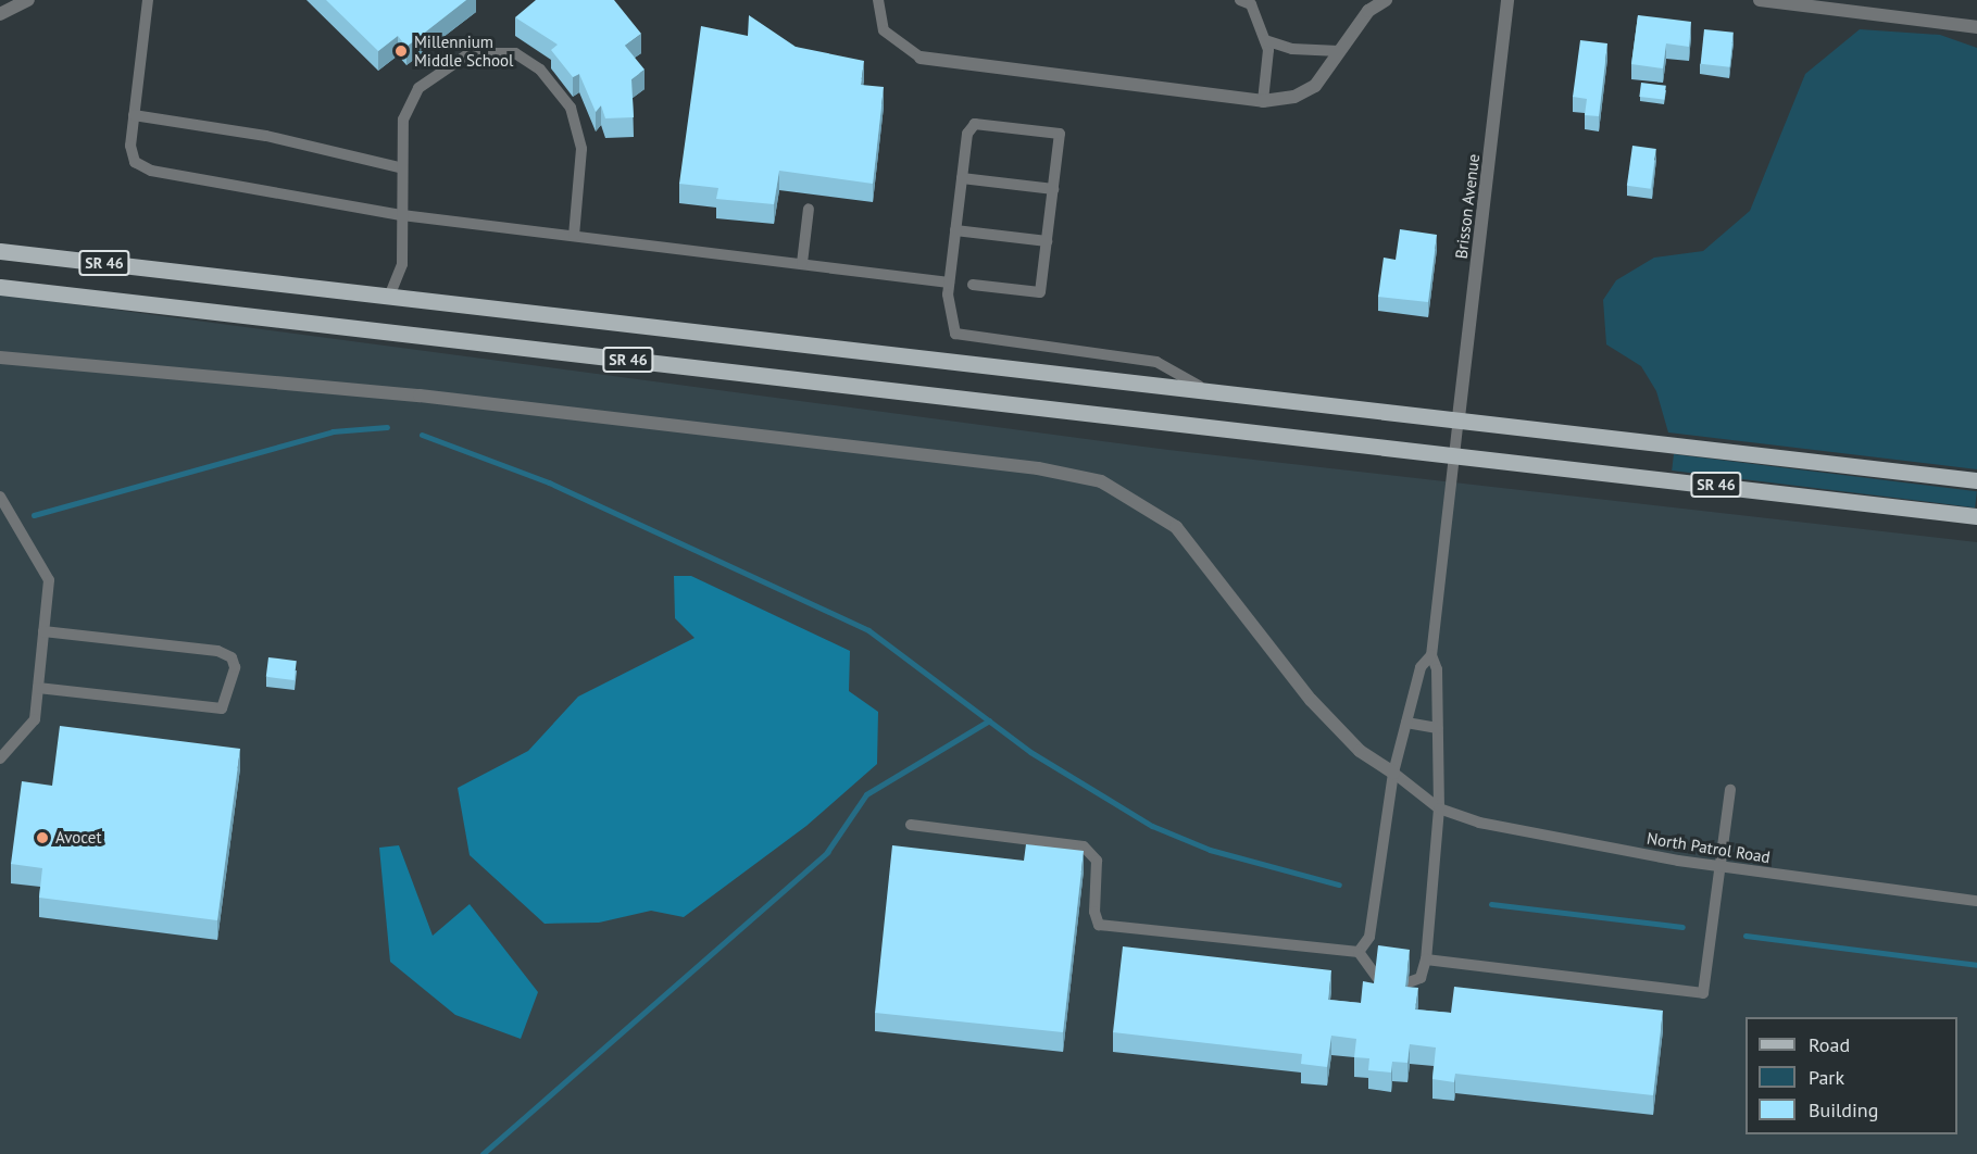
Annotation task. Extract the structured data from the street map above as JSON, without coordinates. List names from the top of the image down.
{
  "streets": {
    "main road": ["SR 46"],
    "street": ["Brisson Avenue"],
    "lane": ["North Patrol Road"]
  },
  "crossings": [
    ["Brisson Avenue", "SR 46"]
  ],
  "places": ["Millennium Middle School", "Avocet"],
  "legend": ["Road", "Park", "Building"]
}
